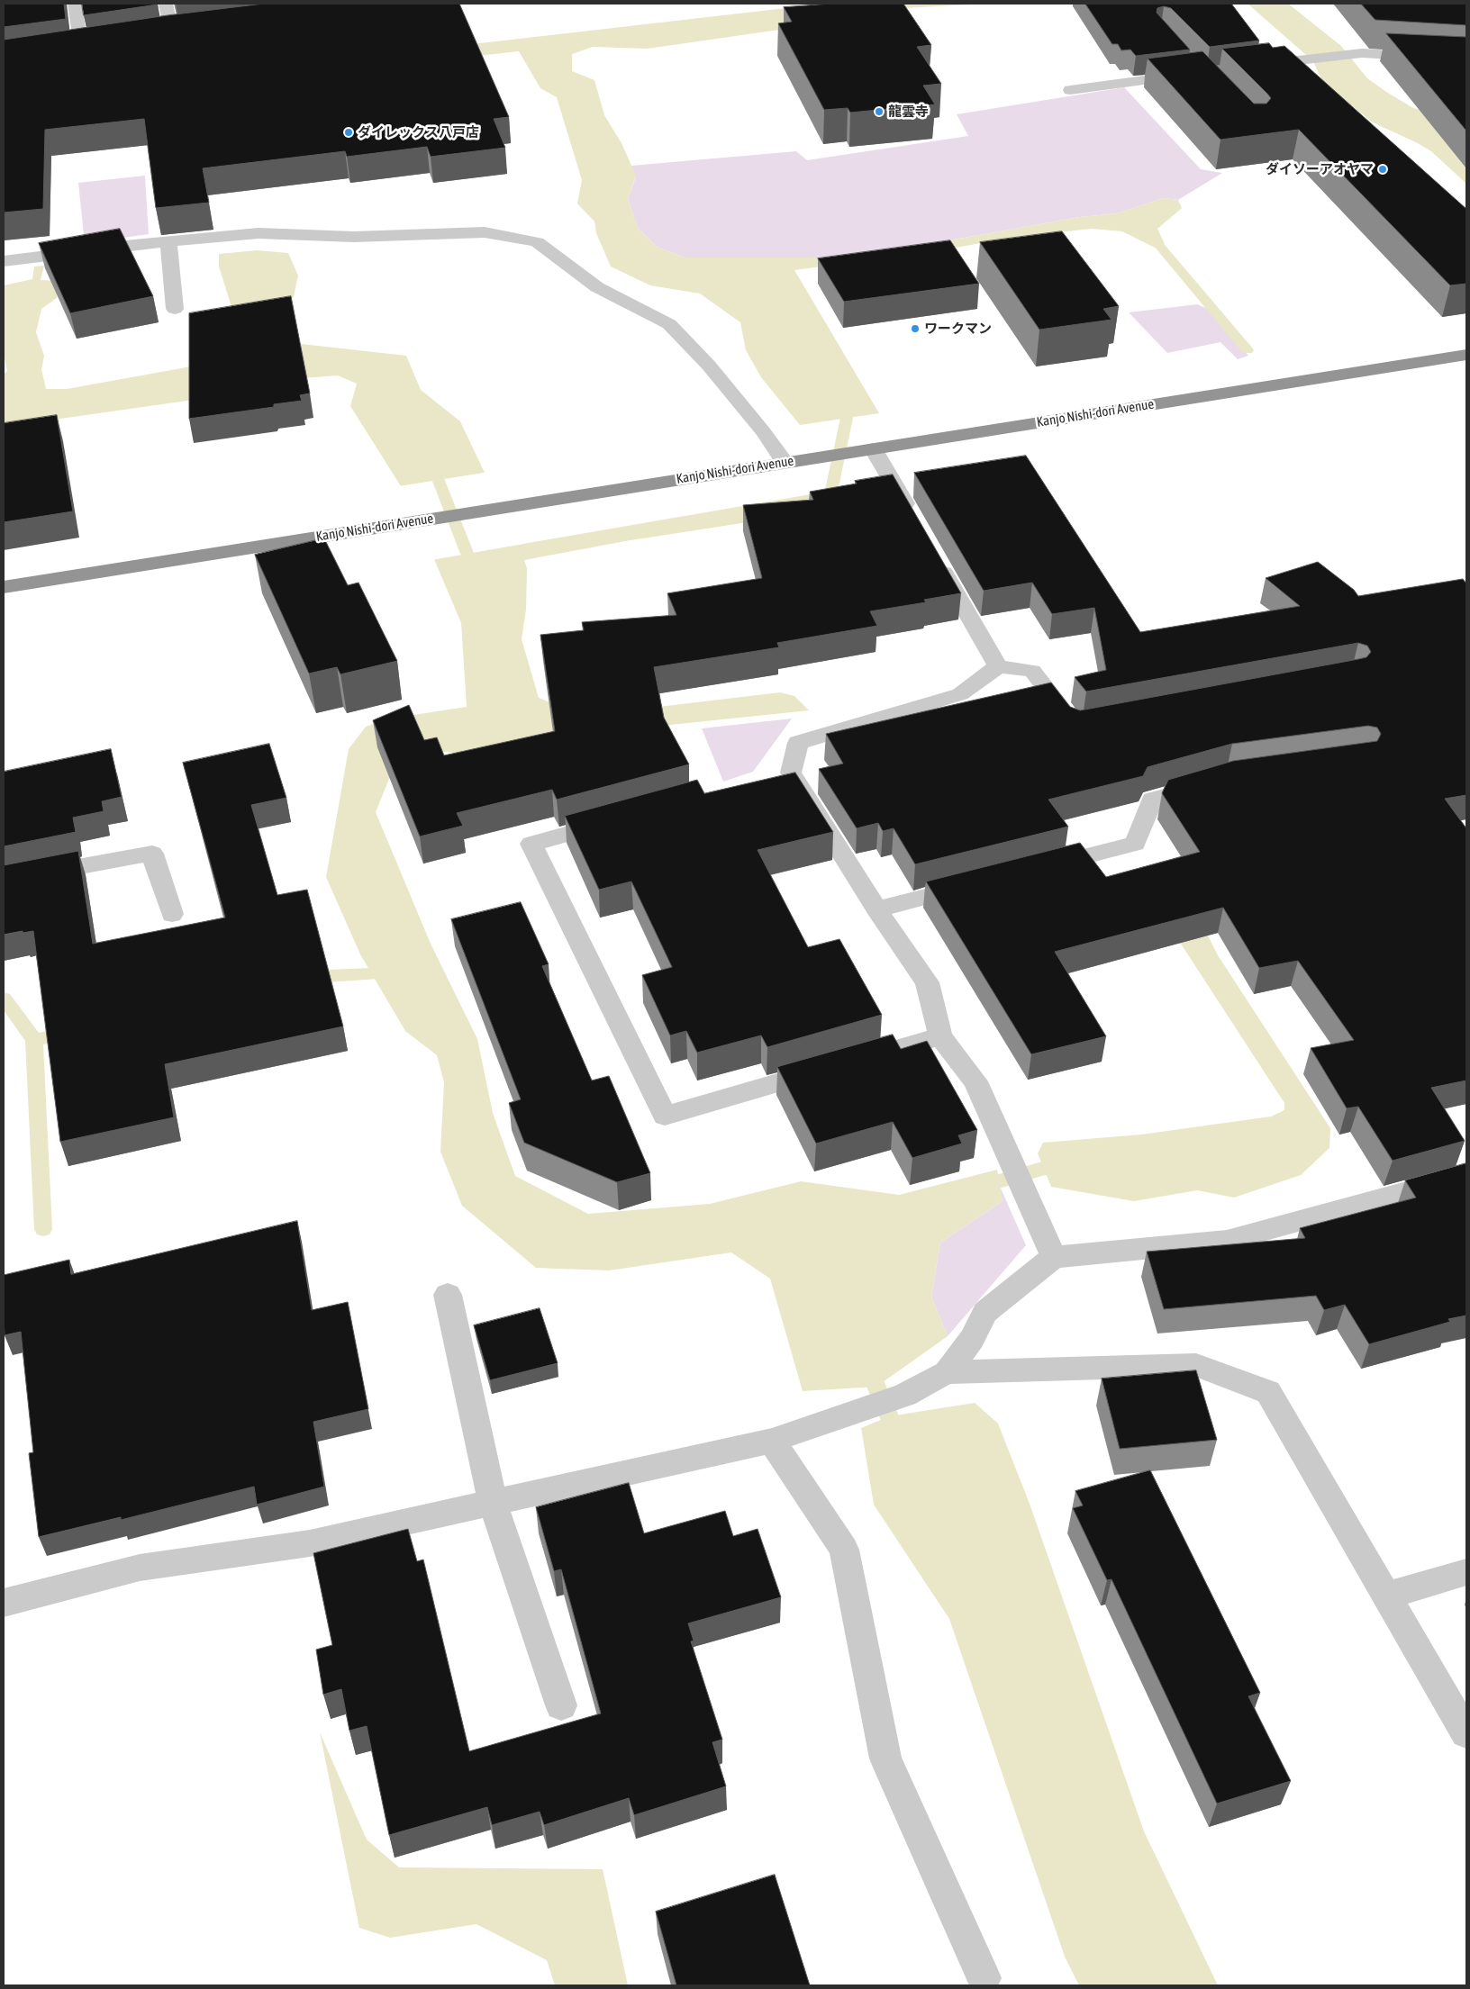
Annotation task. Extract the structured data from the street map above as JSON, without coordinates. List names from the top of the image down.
{
  "streets": {
    "highway": ["Kanjo Nishi-dori Avenue"]
  },
  "places": [
    "龍雲寺",
    "ダイレックス八戸店",
    "ダイソーアオヤマ",
    "ワークマン"
  ]
}
